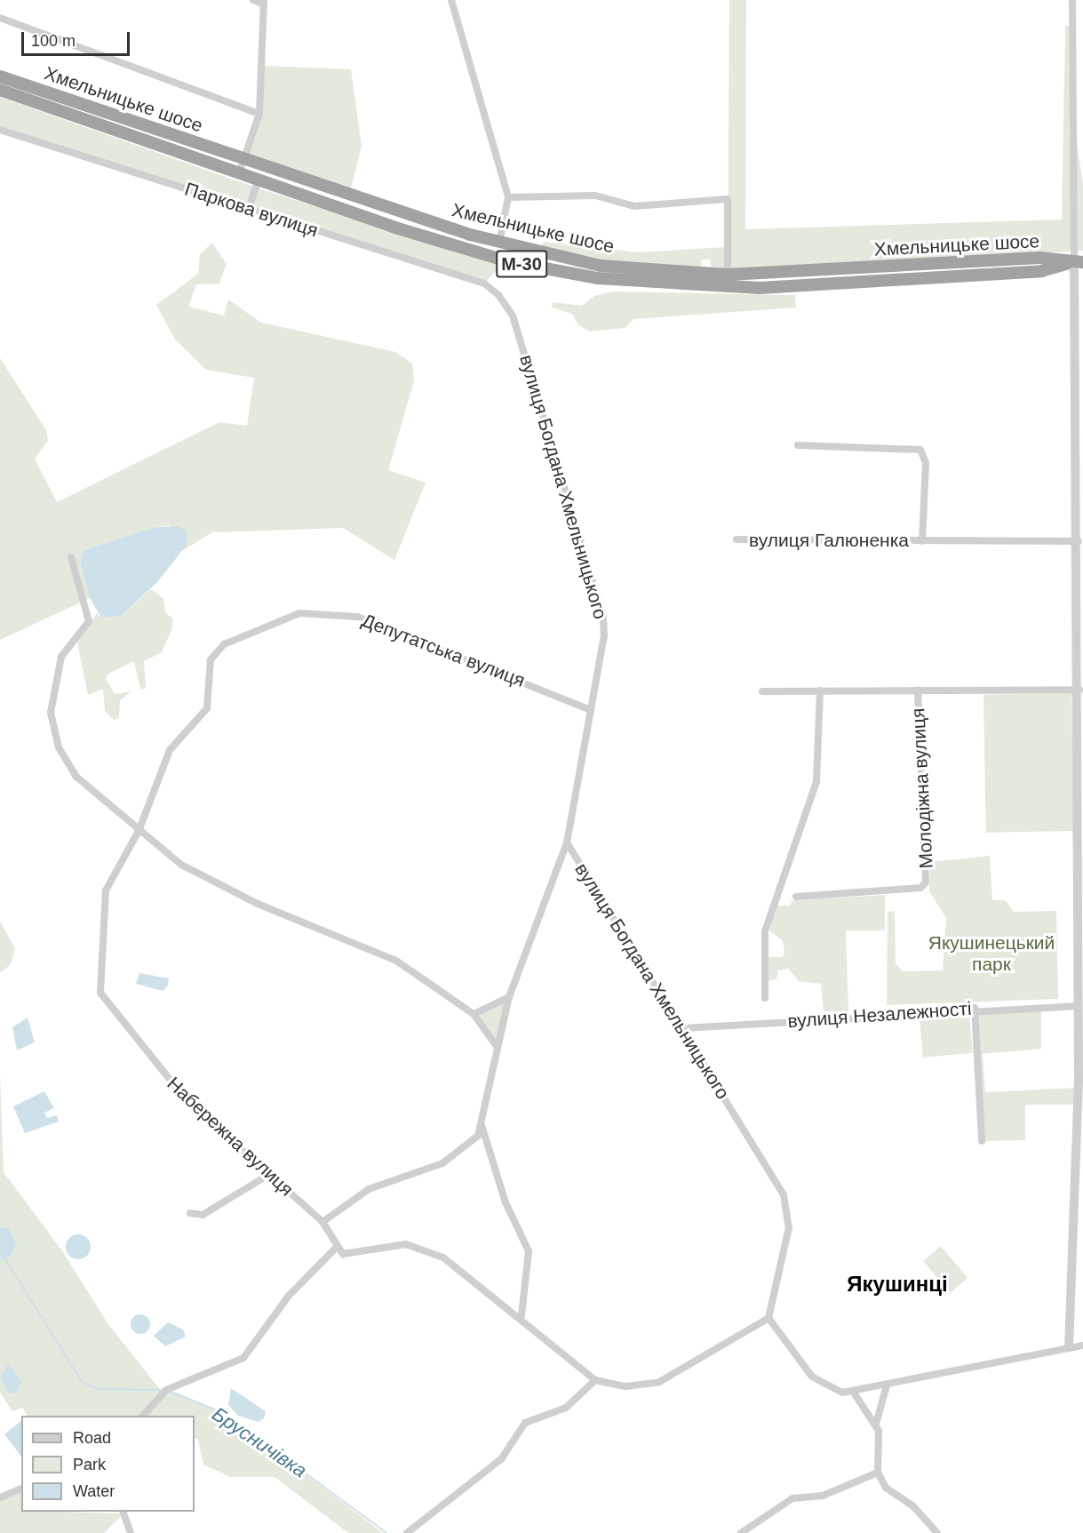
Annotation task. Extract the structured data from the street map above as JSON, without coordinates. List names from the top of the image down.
{
  "streets": {
    "highway": ["Хмельницьке шосе", "М-30"],
    "street": [
      "Паркова вулиця",
      "вулиця Богдана Хмельницького",
      "вулиця Галюненка",
      "Депутатська вулиця",
      "Молодіжна вулиця",
      "вулиця Незалежності",
      "Набережна вулиця"
    ]
  },
  "crossings": [
    ["Паркова вулиця", "вулиця Богдана Хмельницького"],
    ["вулиця Богдана Хмельницького", "Депутатська вулиця"],
    ["вулиця Богдана Хмельницького", "вулиця Незалежності"],
    ["Депутатська вулиця", "Набережна вулиця"]
  ],
  "districts": ["Якушинці"],
  "water": ["Брусничівка"],
  "parks": ["Якушинецький парк"],
  "legend": ["Road", "Park", "Water"],
  "scale_bar": "100 m"
}
